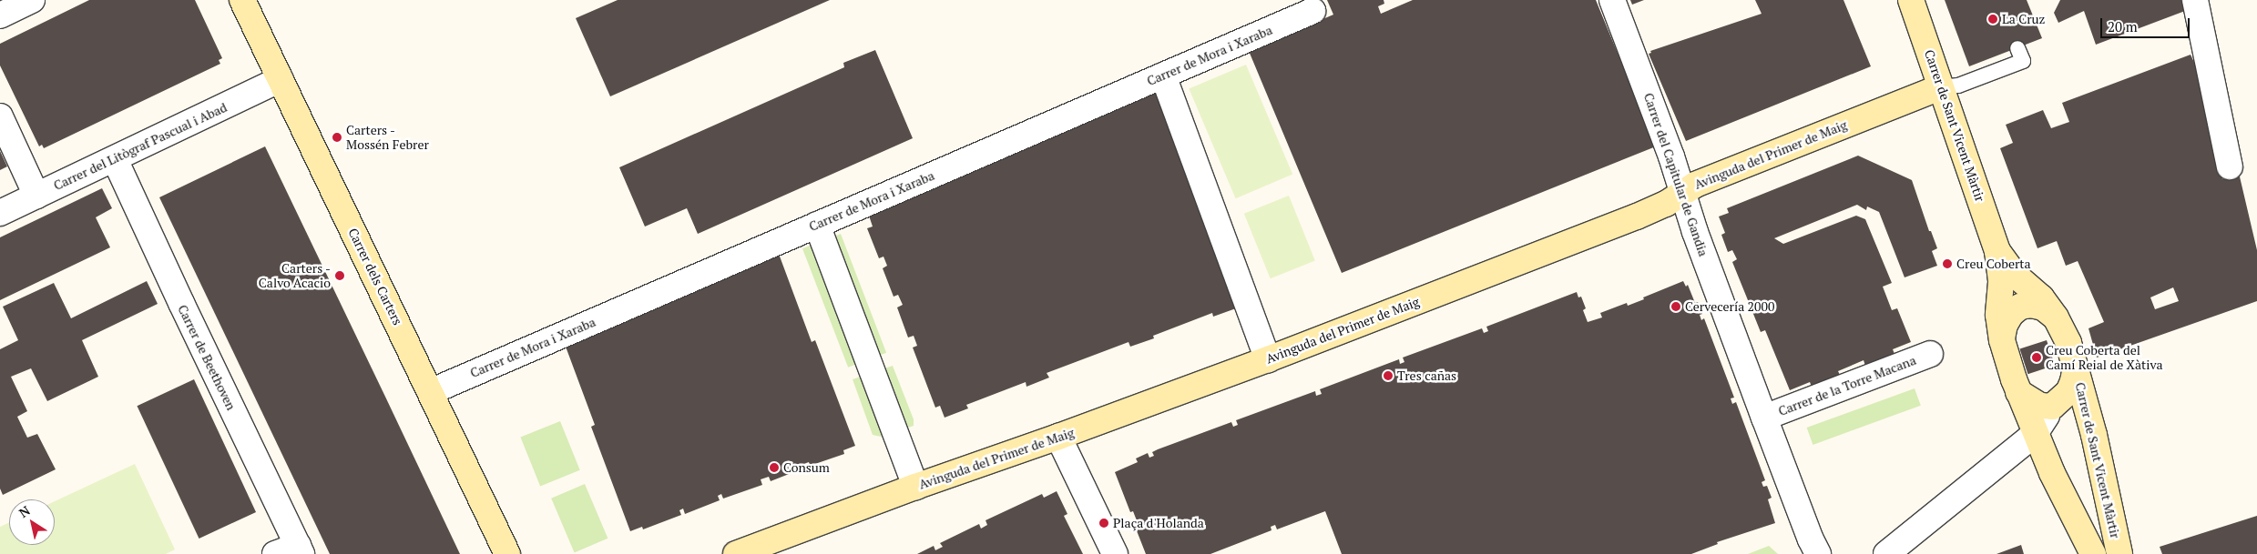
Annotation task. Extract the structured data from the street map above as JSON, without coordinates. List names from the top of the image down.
{
  "streets": {
    "street": [
      "Carrer de Mora i Xaraba",
      "Carrer de Sant Vicent Màrtir",
      "Carrer del Litògraf Pascual i Abad",
      "Avinguda del Primer de Maig",
      "Carrer del Capitular de Gandia",
      "Carrer dels Carters",
      "Carrer de Beethoven",
      "Carrer de la Torre Macana"
    ]
  },
  "crossings": [
    ["Carrer de Mora i Xaraba", "Carrer dels Carters"],
    ["Carrer de Sant Vicent Màrtir", "Avinguda del Primer de Maig"],
    ["Carrer del Litògraf Pascual i Abad", "Carrer dels Carters"],
    ["Carrer del Litògraf Pascual i Abad", "Carrer de Beethoven"],
    ["Avinguda del Primer de Maig", "Carrer del Capitular de Gandia"],
    ["Carrer del Capitular de Gandia", "Carrer de la Torre Macana"]
  ],
  "places": [
    "La Cruz",
    "Carters - Mossén Febrer",
    "Creu Coberta",
    "Carters - Calvo Acacio",
    "Cervecería 2000",
    "Creu Coberta del Camí Reial de Xàtiva",
    "Tres cañas",
    "Consum",
    "Plaça d'Holanda"
  ],
  "scale_bar": "20 m",
  "north": "top left"
}
